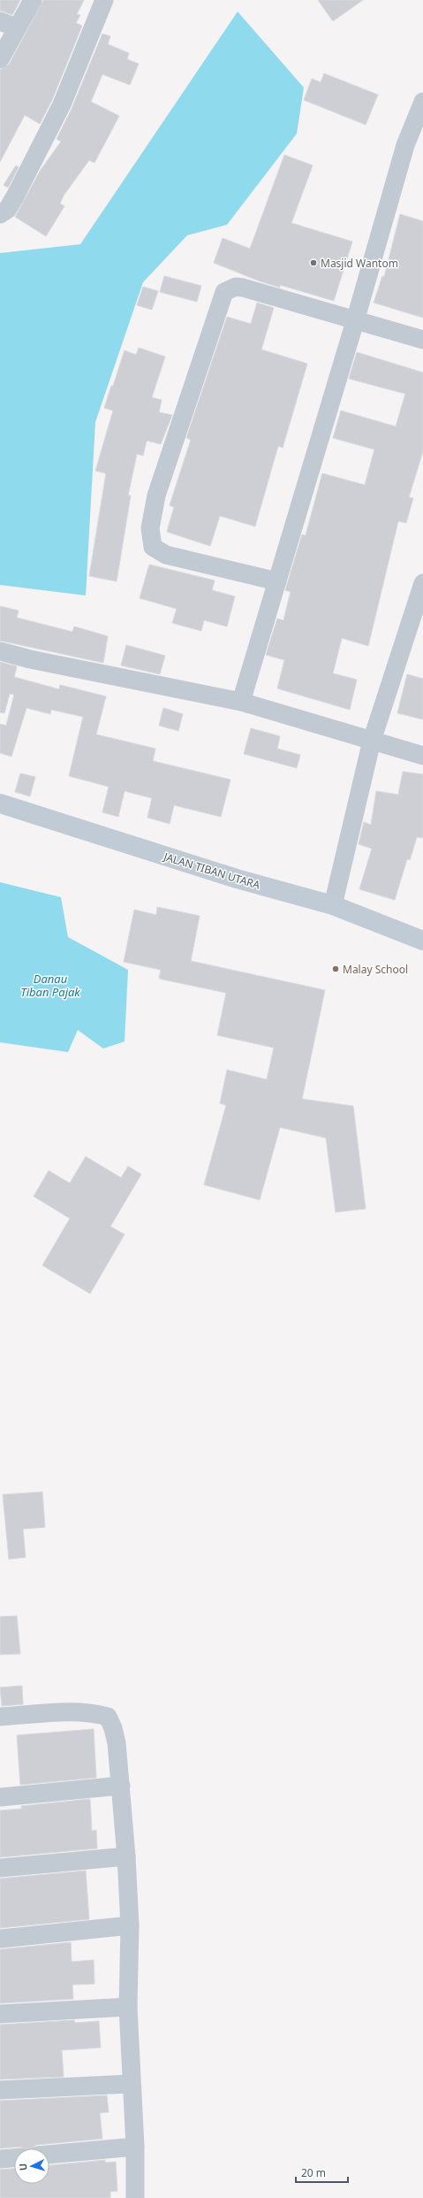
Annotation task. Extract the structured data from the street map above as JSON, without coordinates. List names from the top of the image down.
{
  "streets": {
    "street": ["JALAN TIBAN UTARA"]
  },
  "water": ["Danau Tiban Pajak"],
  "places": ["Masjid Wantom", "Malay School"],
  "scale_bar": "20 m",
  "north": "left"
}
